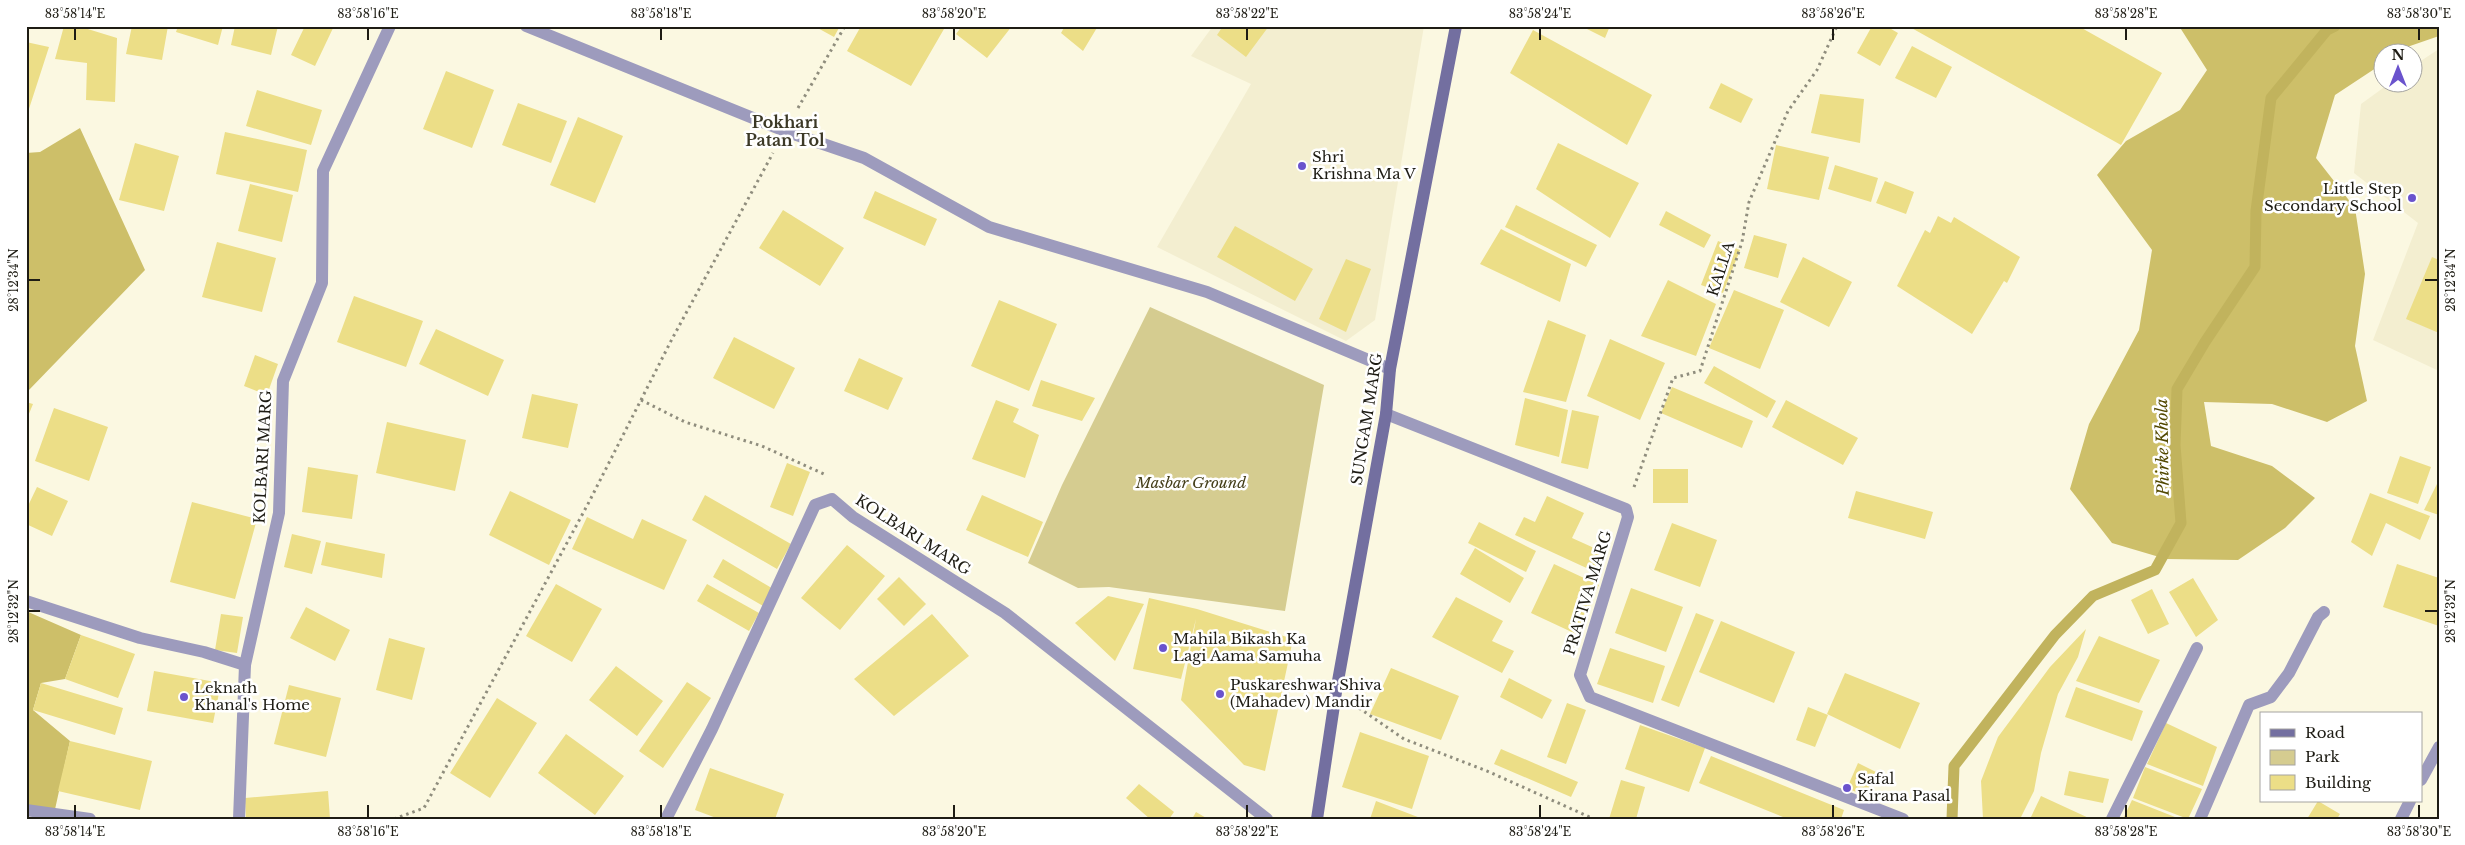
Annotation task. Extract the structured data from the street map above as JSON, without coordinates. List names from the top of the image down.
{
  "streets": {
    "main road": ["SUNGAM MARG"],
    "street": ["KOLBARI MARG", "PRATIVA MARG"],
    "path": ["KALLA"]
  },
  "crossings": [
    ["KALLA", "PRATIVA MARG"]
  ],
  "districts": ["Pokhari Patan Tol"],
  "water": ["Phirke Khola"],
  "parks": ["Masbar Ground"],
  "places": [
    "Shri Krishna Ma V",
    "Little Step Secondary School",
    "Mahila Bikash Ka Lagi Aama Samuha",
    "Puskareshwar Shiva (Mahadev) Mandir",
    "Leknath Khanal's Home",
    "Safal Kirana Pasal"
  ],
  "legend": ["Road", "Park", "Building"],
  "north": "top",
  "coordinates": [
    "83°58'14\"E",
    "83°58'16\"E",
    "83°58'18\"E",
    "83°58'20\"E",
    "83°58'22\"E",
    "83°58'24\"E",
    "83°58'26\"E",
    "83°58'28\"E",
    "83°58'30\"E",
    "28°12'34\"N",
    "28°12'32\"N"
  ]
}
